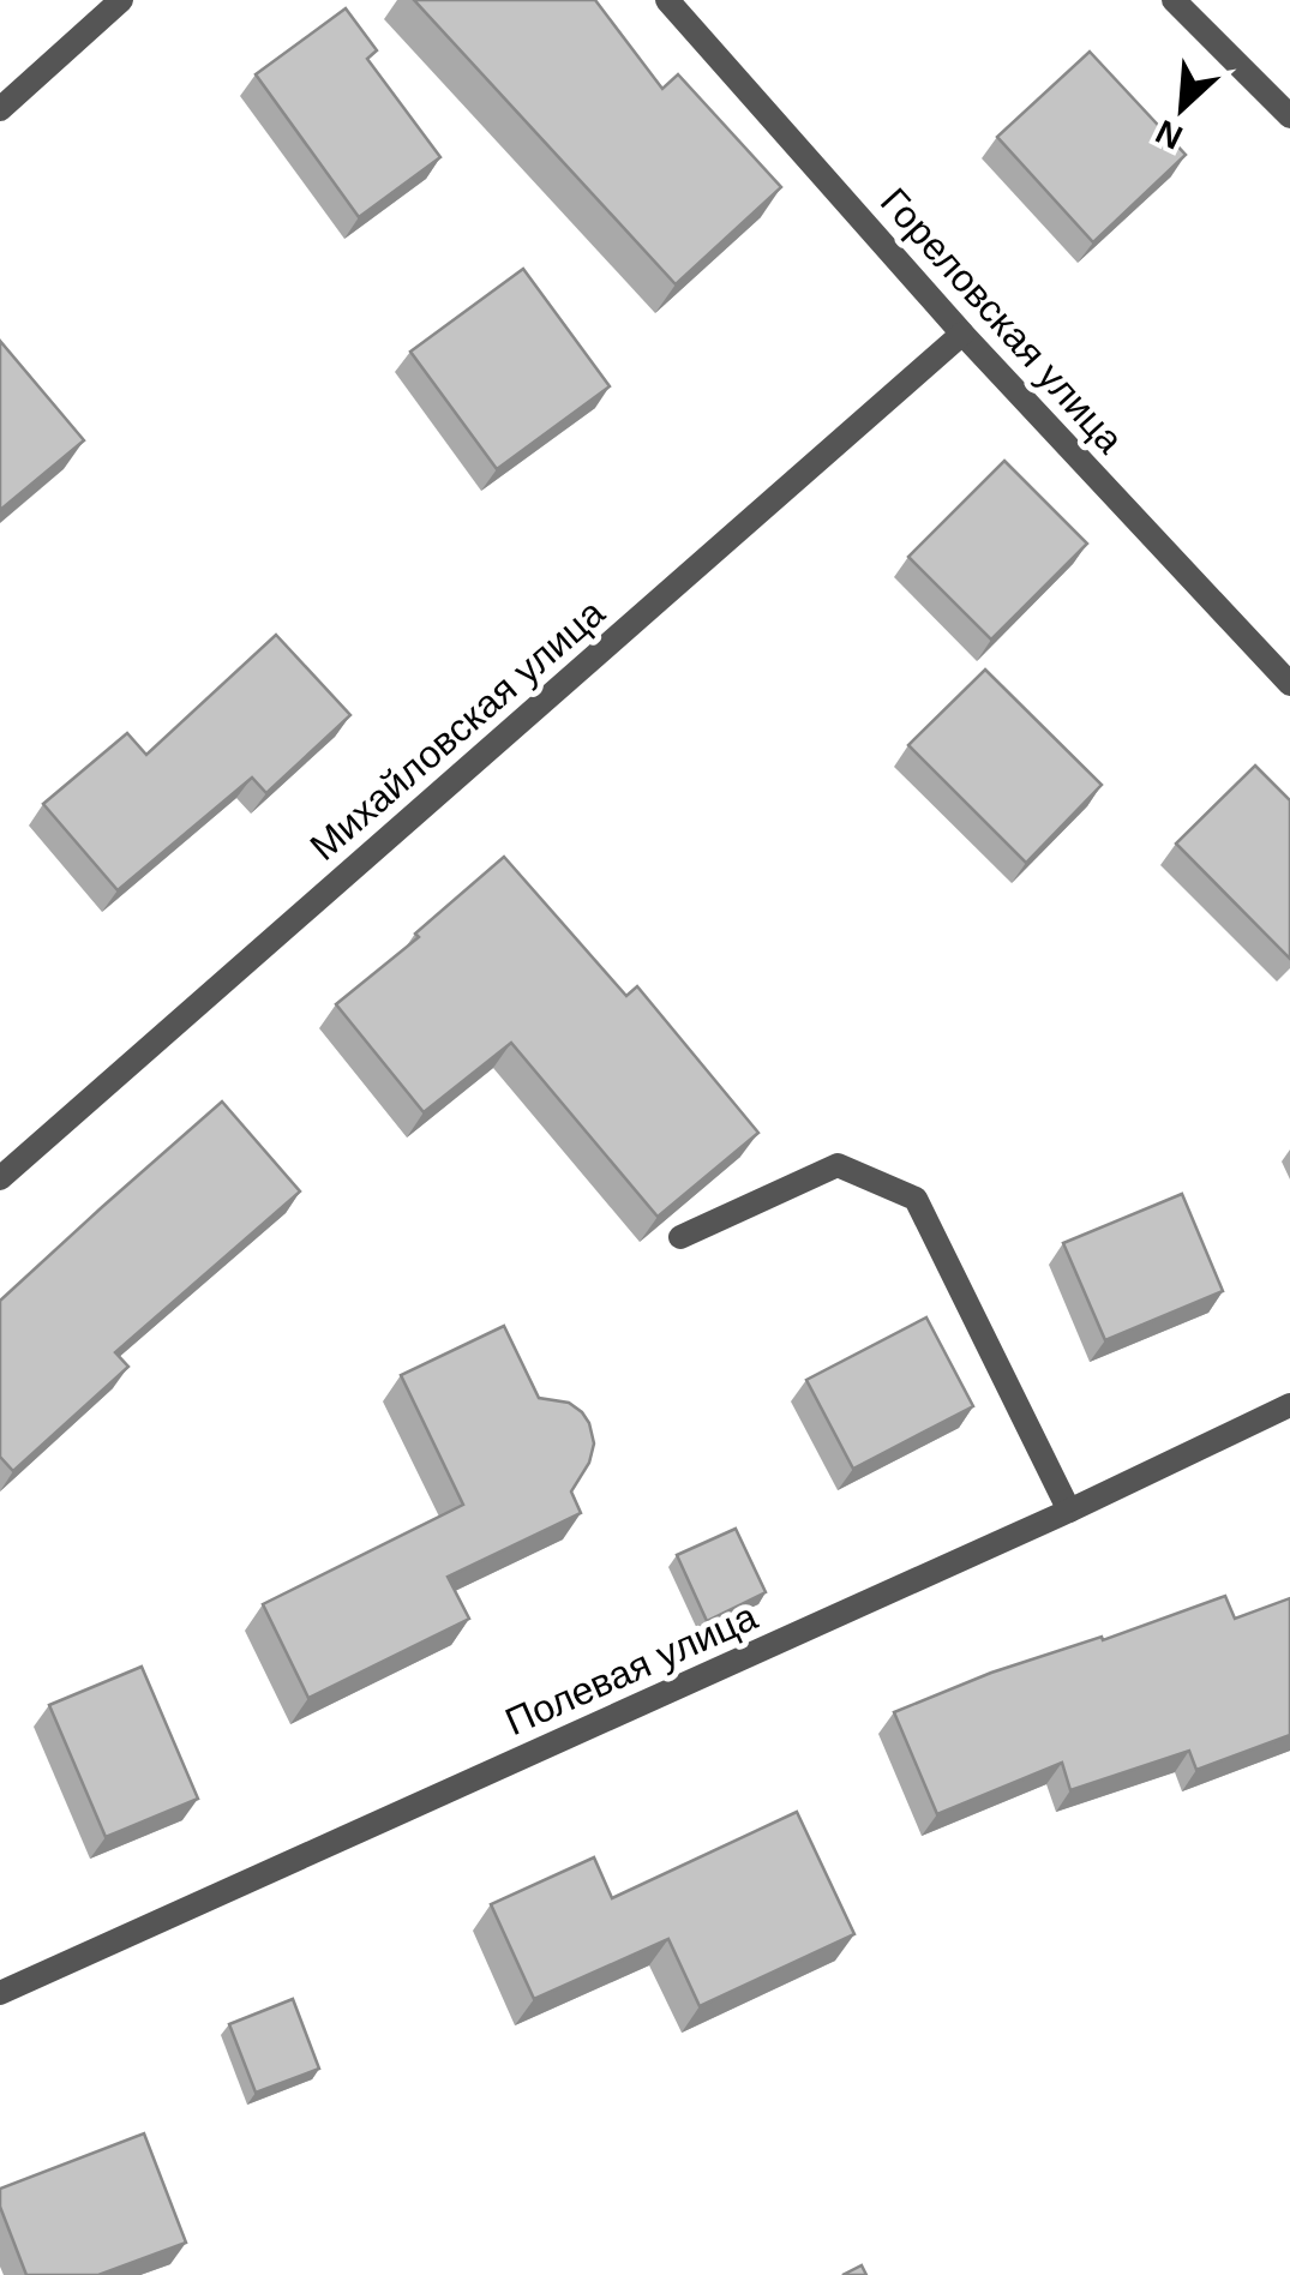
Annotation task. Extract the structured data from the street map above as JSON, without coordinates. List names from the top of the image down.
{
  "streets": {
    "street": ["Гореловская улица", "Михайловская улица", "Полевая улица"]
  },
  "crossings": [
    ["Гореловская улица", "Михайловская улица"]
  ],
  "north": "bottom left"
}
